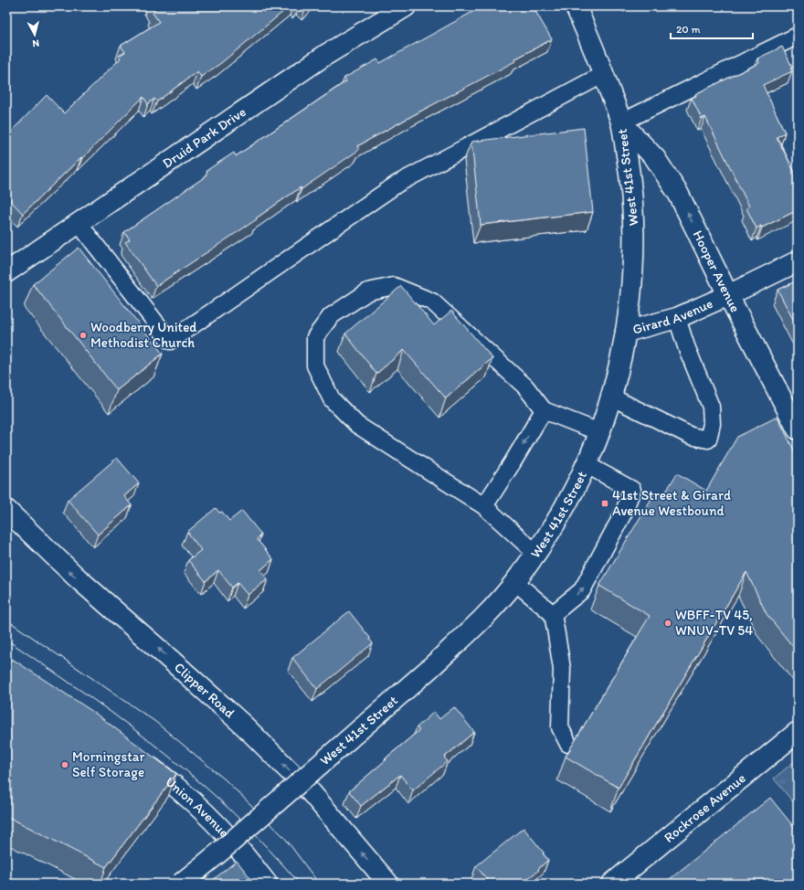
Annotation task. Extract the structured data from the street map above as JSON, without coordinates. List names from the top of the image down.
{
  "streets": {
    "street": [
      "Druid Park Drive",
      "West 41st Street",
      "Hooper Avenue",
      "Girard Avenue",
      "Clipper Road",
      "Union Avenue",
      "Rockrose Avenue"
    ]
  },
  "crossings": [
    ["West 41st Street", "Hooper Avenue"],
    ["West 41st Street", "Girard Avenue"],
    ["Hooper Avenue", "Girard Avenue"]
  ],
  "one_way": ["Hooper Avenue", "Clipper Road"],
  "places": {
    "other": ["Woodberry United Methodist Church", "WBFF-TV 45, WNUV-TV 54", "Morningstar Self Storage"],
    "transit": ["41st Street & Girard Avenue Westbound"]
  },
  "scale_bar": "20 m",
  "north": "bottom"
}
